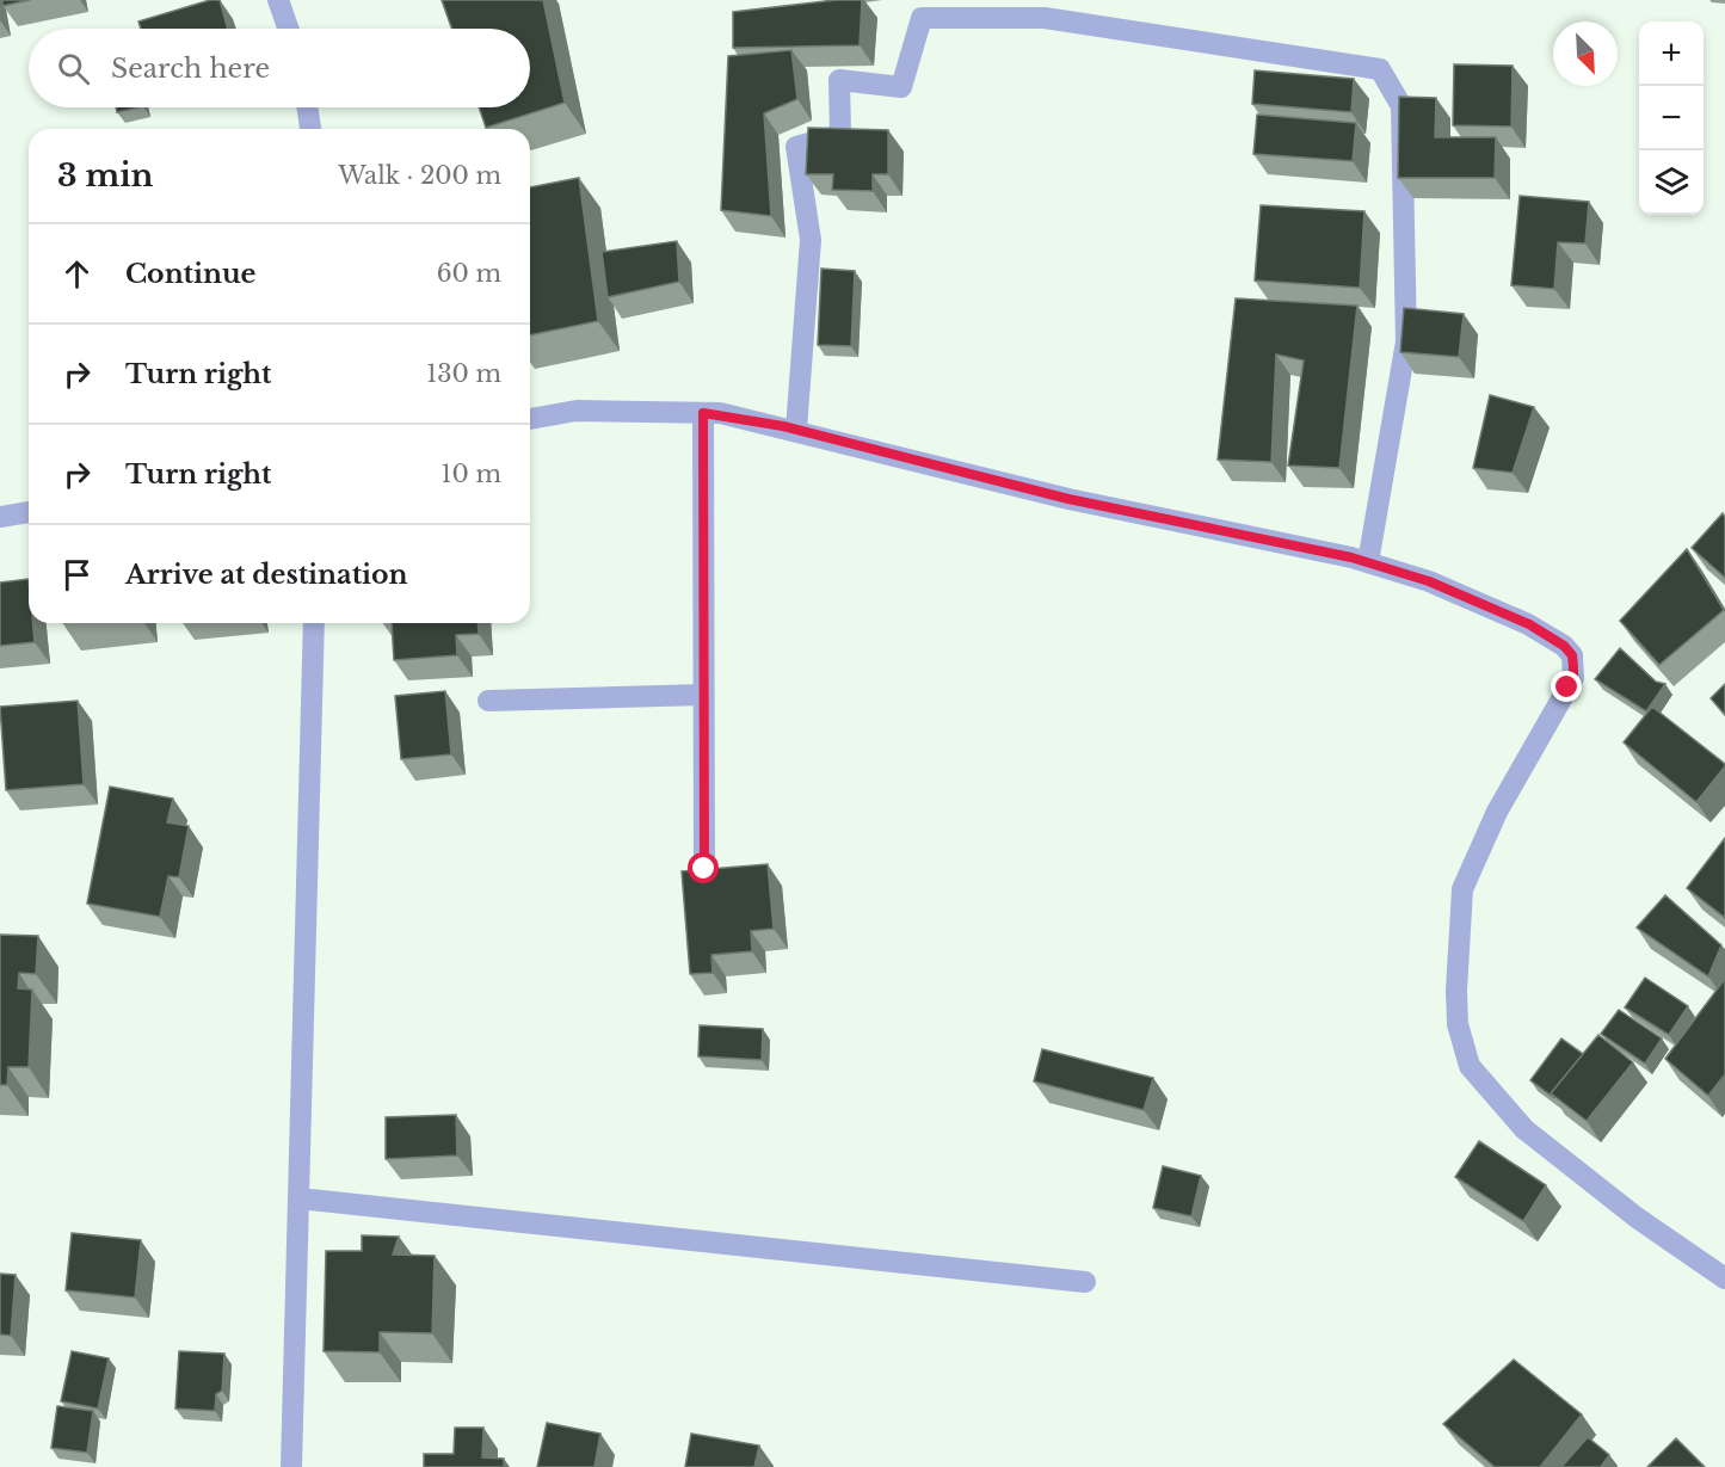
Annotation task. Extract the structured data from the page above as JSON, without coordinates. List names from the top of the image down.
{
  "north": "bottom right",
  "page": {
    "map_buttons": ["+", "−"],
    "search": "Search here",
    "heading": ["3 min", "Walk · 200 m"],
    "list": [
      ["Continue", "60 m"],
      ["Turn right", "130 m"],
      ["Turn right", "10 m"],
      "Arrive at destination"
    ]
  }
}
